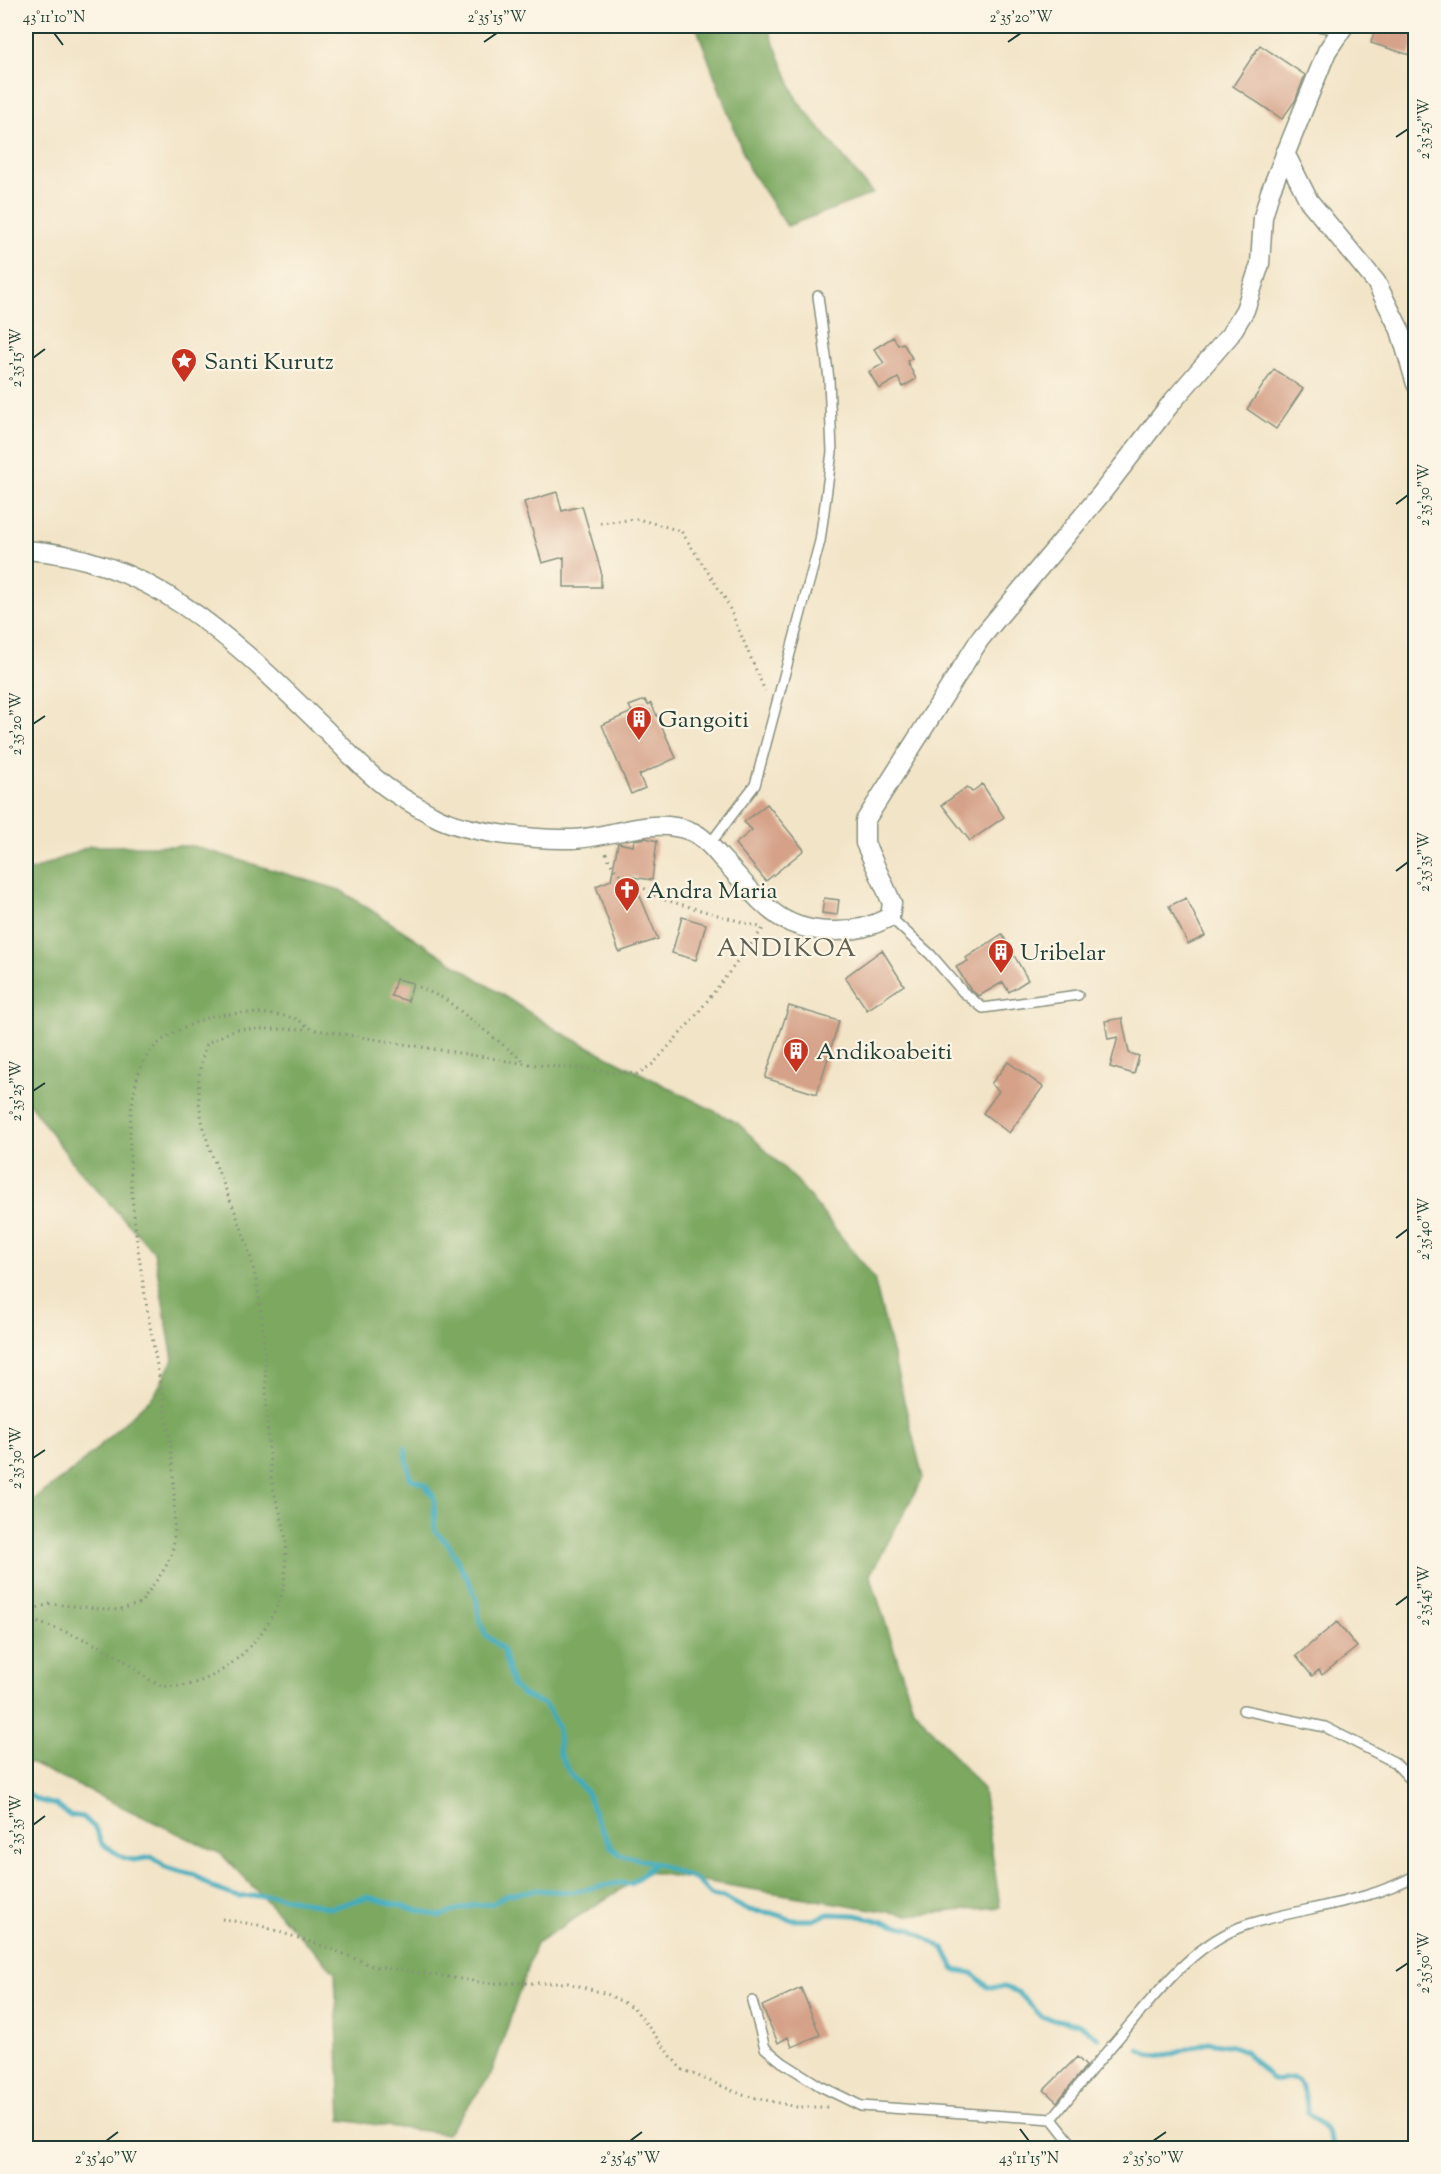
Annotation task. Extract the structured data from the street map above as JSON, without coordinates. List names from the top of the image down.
{
  "districts": ["ANDIKOA"],
  "places": {
    "place": ["Santi Kurutz"],
    "building": ["Gangoiti", "Uribelar", "Andikoabeiti"],
    "church": ["Andra Maria"]
  },
  "coordinates": [
    "43°11'10\"N",
    "2°35'15\"W",
    "2°35'20\"W",
    "2°35'25\"W",
    "2°35'30\"W",
    "2°35'35\"W",
    "2°35'40\"W",
    "2°35'45\"W",
    "2°35'50\"W",
    "43°11'15\"N"
  ]
}
